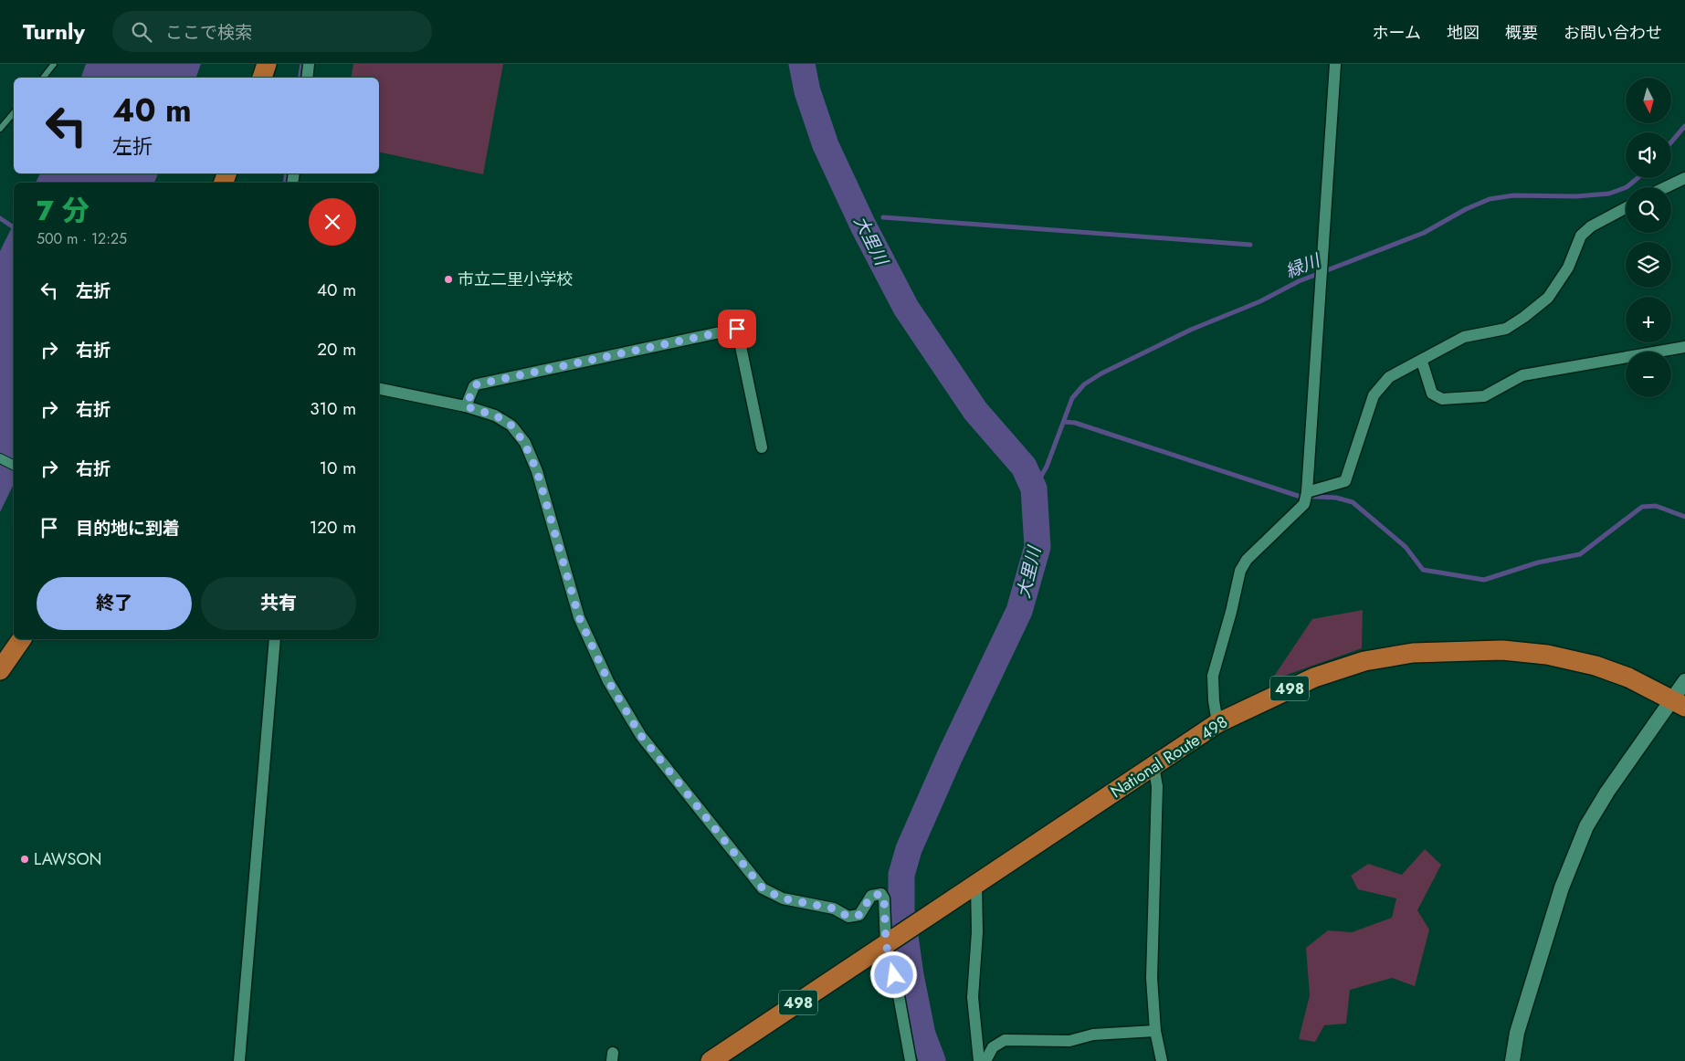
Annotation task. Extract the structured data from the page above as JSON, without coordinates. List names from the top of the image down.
{
  "streets": {
    "highway": ["498", "National Route 498"]
  },
  "water": ["大里川", "緑川"],
  "places": ["市立二里小学校", "LAWSON"],
  "north": "bottom",
  "page": {
    "header": "Turnly",
    "search": "ここで検索",
    "nav": [
      "ホーム",
      "地図",
      "概要",
      "お問い合わせ"
    ],
    "map_buttons": ["+", "−"],
    "turn": ["40 m", "左折"],
    "heading": ["7 分", "500 m · 12:25"],
    "list": [
      {
        "name": "左折",
        "value": "40 m"
      },
      {
        "name": "右折",
        "value": "20 m"
      },
      {
        "name": "右折",
        "value": "310 m"
      },
      {
        "name": "右折",
        "value": "10 m"
      },
      {
        "name": "目的地に到着",
        "value": "120 m"
      }
    ],
    "buttons": ["終了", "共有"]
  }
}
